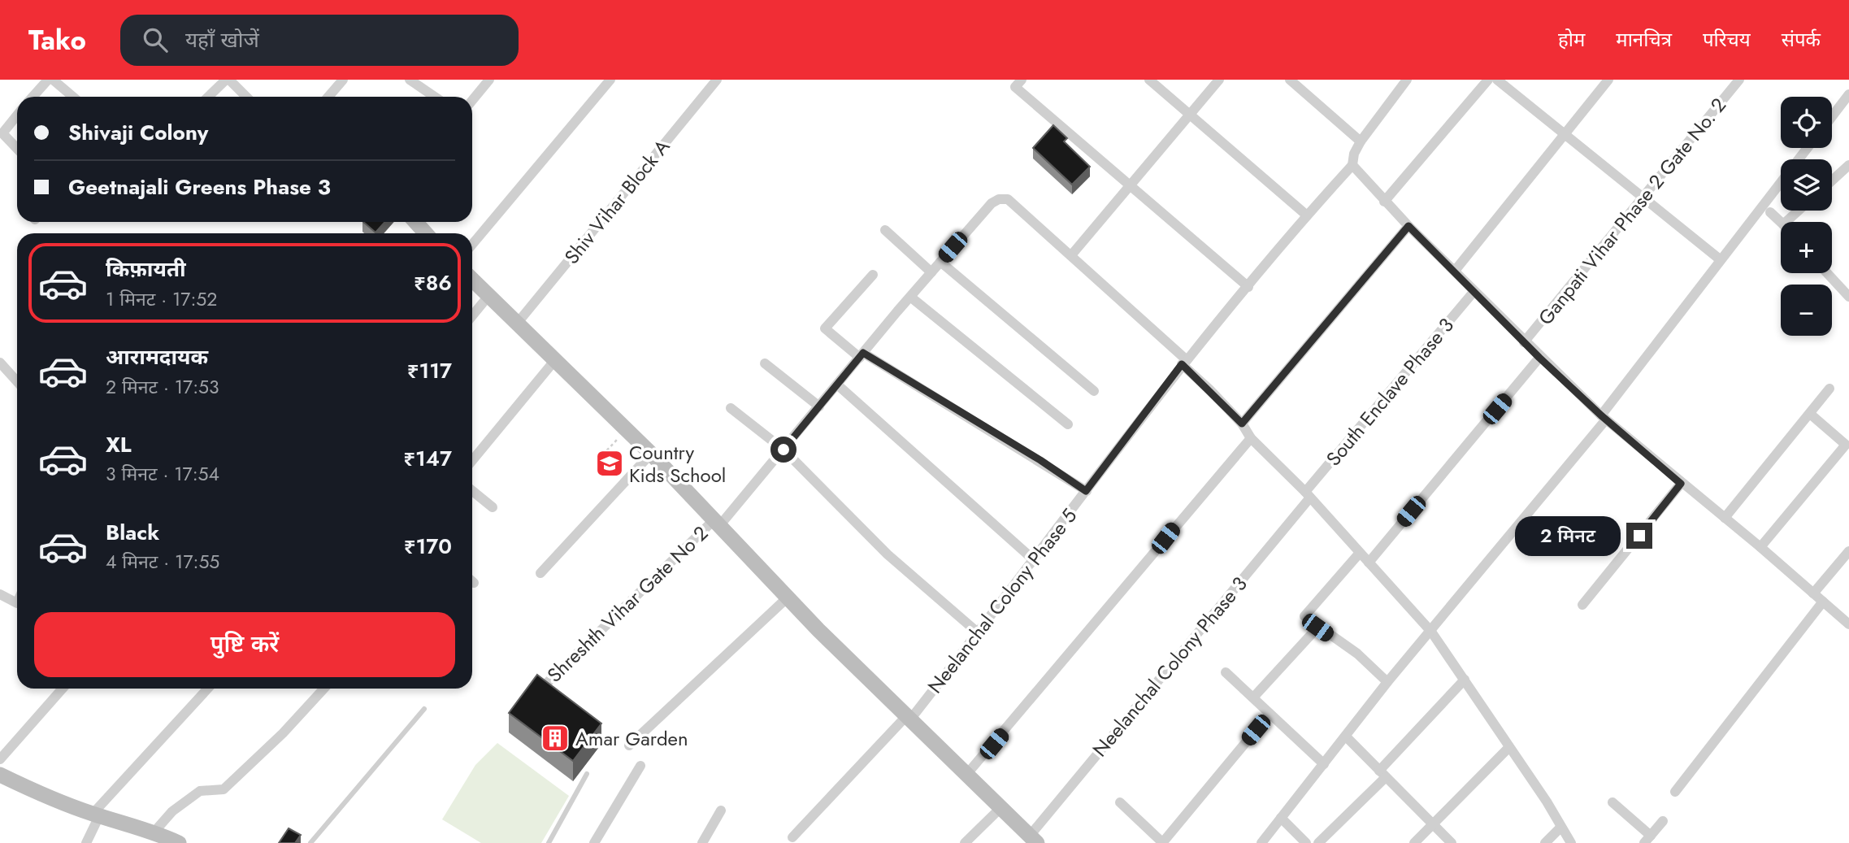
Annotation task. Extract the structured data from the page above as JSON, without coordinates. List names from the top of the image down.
{
  "streets": {
    "street": [
      "Shiv Vihar Block A",
      "Ganpati Vihar Phase 2 Gate No. 2",
      "South Enclave Phase 3",
      "Neelanchal Colony Phase 5",
      "Shreshth Vihar Gate No 2",
      "Neelanchal Colony Phase 3"
    ]
  },
  "crossings": [
    ["South Enclave Phase 3", "Shreshth Vihar Gate No 2"],
    ["South Enclave Phase 3", "Neelanchal Colony Phase 3"],
    ["Neelanchal Colony Phase 5", "Shreshth Vihar Gate No 2"],
    ["Shreshth Vihar Gate No 2", "Neelanchal Colony Phase 3"]
  ],
  "places": {
    "school or university": ["Country Kids School"],
    "building": ["Amar Garden"]
  },
  "page": {
    "header": "Tako",
    "search": "यहाँ खोजें",
    "nav": [
      "होम",
      "मानचित्र",
      "परिचय",
      "संपर्क"
    ],
    "map_buttons": ["+", "−"],
    "banner": ["Shivaji Colony", "Geetnajali Greens Phase 3"],
    "list": [
      {
        "name": "किफ़ायती",
        "note": "1 मिनट · 17:52",
        "value": "₹86"
      },
      {
        "name": "आरामदायक",
        "note": "2 मिनट · 17:53",
        "value": "₹117"
      },
      {
        "name": "XL",
        "note": "3 मिनट · 17:54",
        "value": "₹147"
      },
      {
        "name": "Black",
        "note": "4 मिनट · 17:55",
        "value": "₹170"
      }
    ],
    "bubble": "2 मिनट",
    "buttons": "पुष्टि करें"
  }
}
